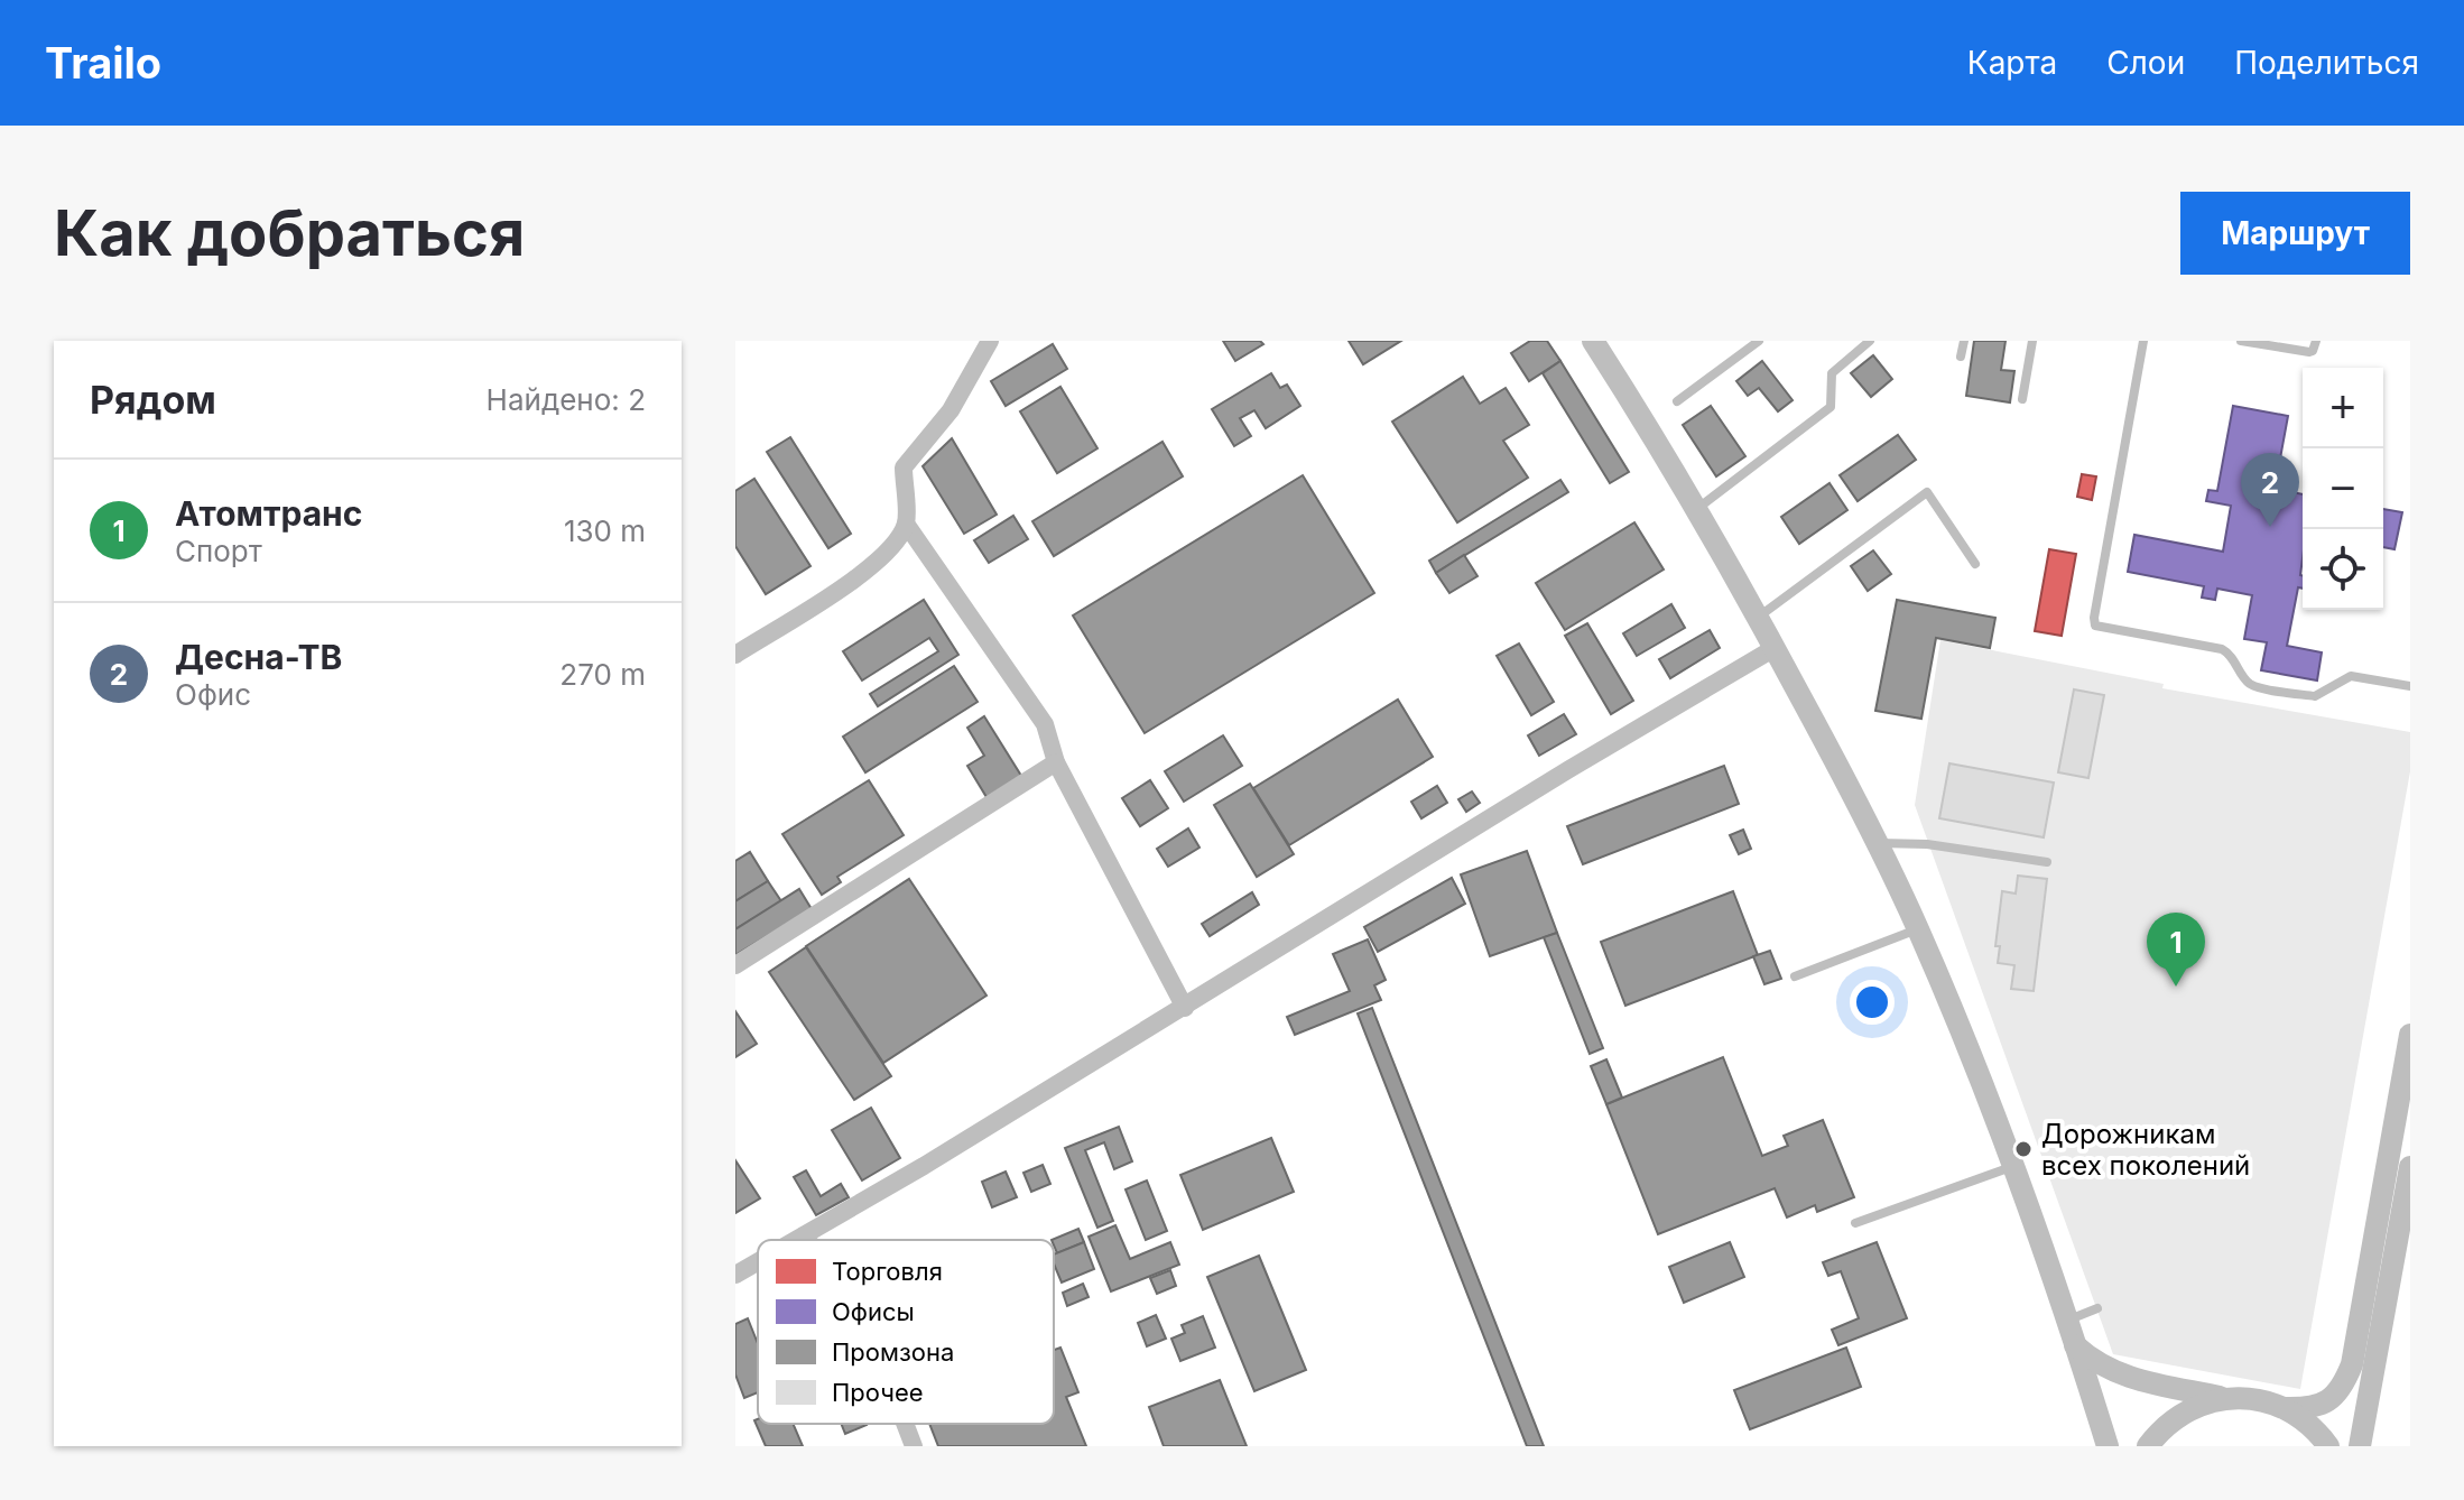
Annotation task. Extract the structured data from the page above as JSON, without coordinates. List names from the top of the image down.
{
  "places": ["Дорожникам всех поколений"],
  "legend": [
    "Торговля",
    "Офисы",
    "Промзона",
    "Прочее"
  ],
  "page": {
    "header": "Trailo",
    "nav": ["Карта", "Слои", "Поделиться"],
    "buttons": "Маршрут",
    "title": "Как добраться",
    "heading": ["Рядом", "Найдено: 2"],
    "map_buttons": ["+", "−"],
    "pins": ["2", "1"],
    "list": [
      {
        "mark": "1",
        "name": "Атомтранс",
        "note": "Спорт",
        "value": "130 m"
      },
      {
        "mark": "2",
        "name": "Десна-ТВ",
        "note": "Офис",
        "value": "270 m"
      }
    ]
  }
}
